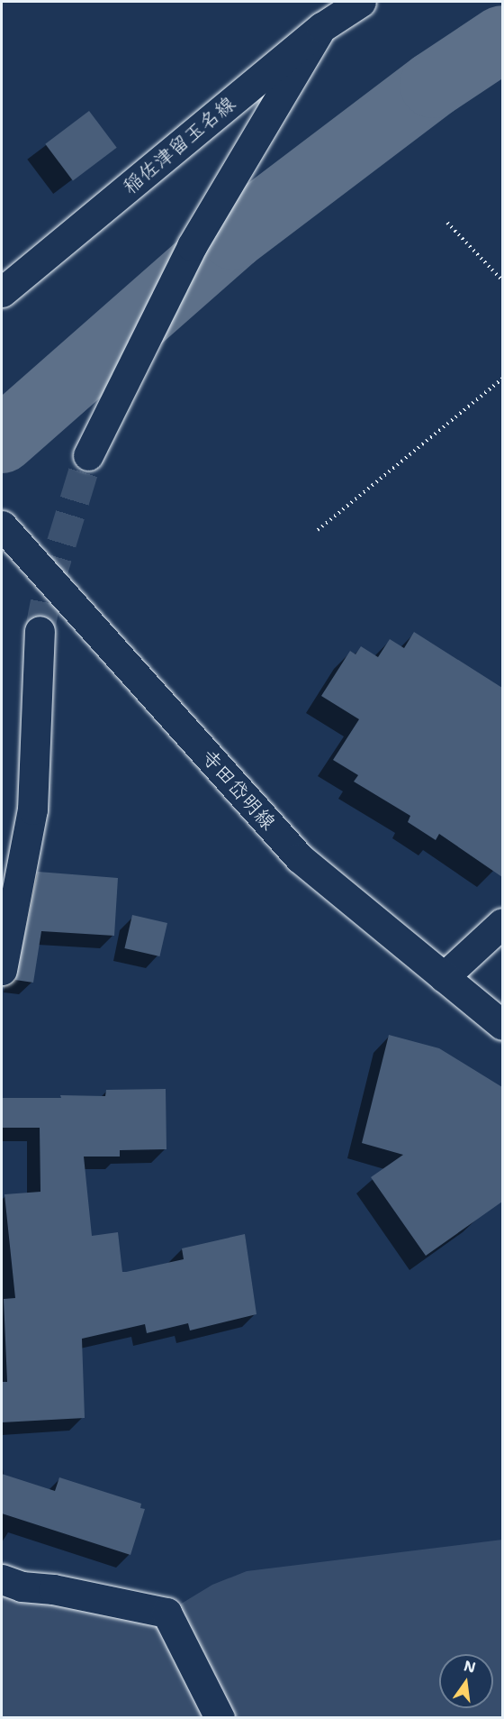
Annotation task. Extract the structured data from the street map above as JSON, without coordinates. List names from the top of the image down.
{
  "streets": {
    "street": ["稲佐津留玉名線", "寺田岱明線"]
  },
  "north": "top"
}
